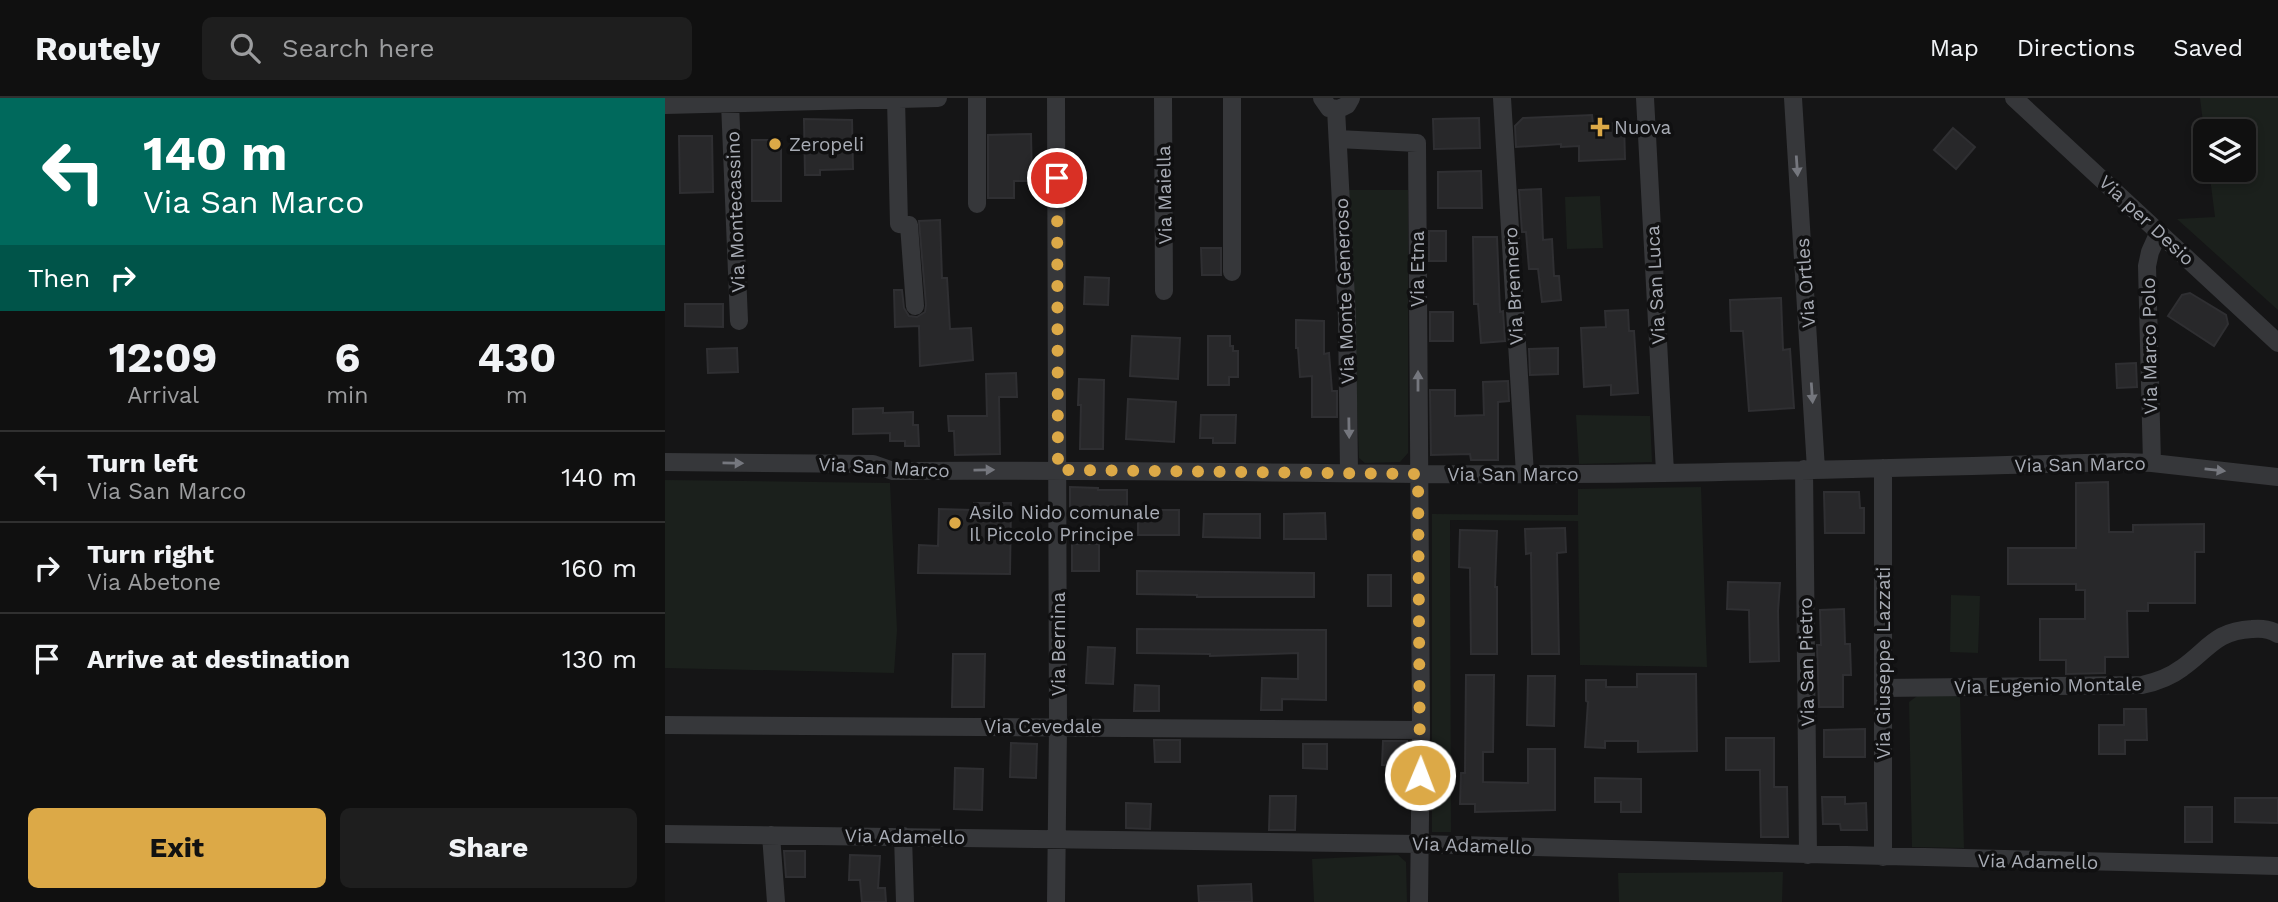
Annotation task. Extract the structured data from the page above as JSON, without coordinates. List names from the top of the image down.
{
  "streets": {
    "street": [
      "Via Maiella",
      "Via Montecassino",
      "Via per Desio",
      "Via Etna",
      "Via Ortles",
      "Via San Luca",
      "Via Brennero",
      "Via Monte Generoso",
      "Via Marco Polo",
      "Via San Marco",
      "Via Bernina",
      "Via San Pietro",
      "Via Giuseppe Lazzati",
      "Via Eugenio Montale",
      "Via Cevedale",
      "Via Adamello"
    ]
  },
  "crossings": [
    ["Via per Desio", "Via Marco Polo"],
    ["Via Etna", "Via Monte Generoso"],
    ["Via Etna", "Via San Marco"],
    ["Via Etna", "Via Cevedale"],
    ["Via Etna", "Via Adamello"],
    ["Via Ortles", "Via San Marco"],
    ["Via Ortles", "Via San Pietro"],
    ["Via San Luca", "Via San Marco"],
    ["Via Brennero", "Via San Marco"],
    ["Via Monte Generoso", "Via San Marco"],
    ["Via Marco Polo", "Via San Marco"],
    ["Via San Marco", "Via Bernina"],
    ["Via San Marco", "Via San Pietro"],
    ["Via San Marco", "Via Giuseppe Lazzati"],
    ["Via Bernina", "Via Cevedale"],
    ["Via Bernina", "Via Adamello"],
    ["Via San Pietro", "Via Adamello"],
    ["Via Giuseppe Lazzati", "Via Eugenio Montale"],
    ["Via Giuseppe Lazzati", "Via Adamello"]
  ],
  "one_way": ["Via Etna", "Via Ortles"],
  "places": {
    "health": ["Nuova"],
    "other": ["Zeropeli", "Asilo Nido comunale Il Piccolo Principe"]
  },
  "page": {
    "header": "Routely",
    "search": "Search here",
    "nav": ["Map", "Directions", "Saved"],
    "turn": ["140 m", "Via San Marco"],
    "then": "Then",
    "eta": [
      "12:09",
      "Arrival",
      "6",
      "min",
      "430",
      "m"
    ],
    "list": [
      {
        "name": "Turn left",
        "note": "Via San Marco",
        "value": "140 m"
      },
      {
        "name": "Turn right",
        "note": "Via Abetone",
        "value": "160 m"
      },
      {
        "name": "Arrive at destination",
        "value": "130 m"
      }
    ],
    "buttons": ["Exit", "Share"]
  }
}
